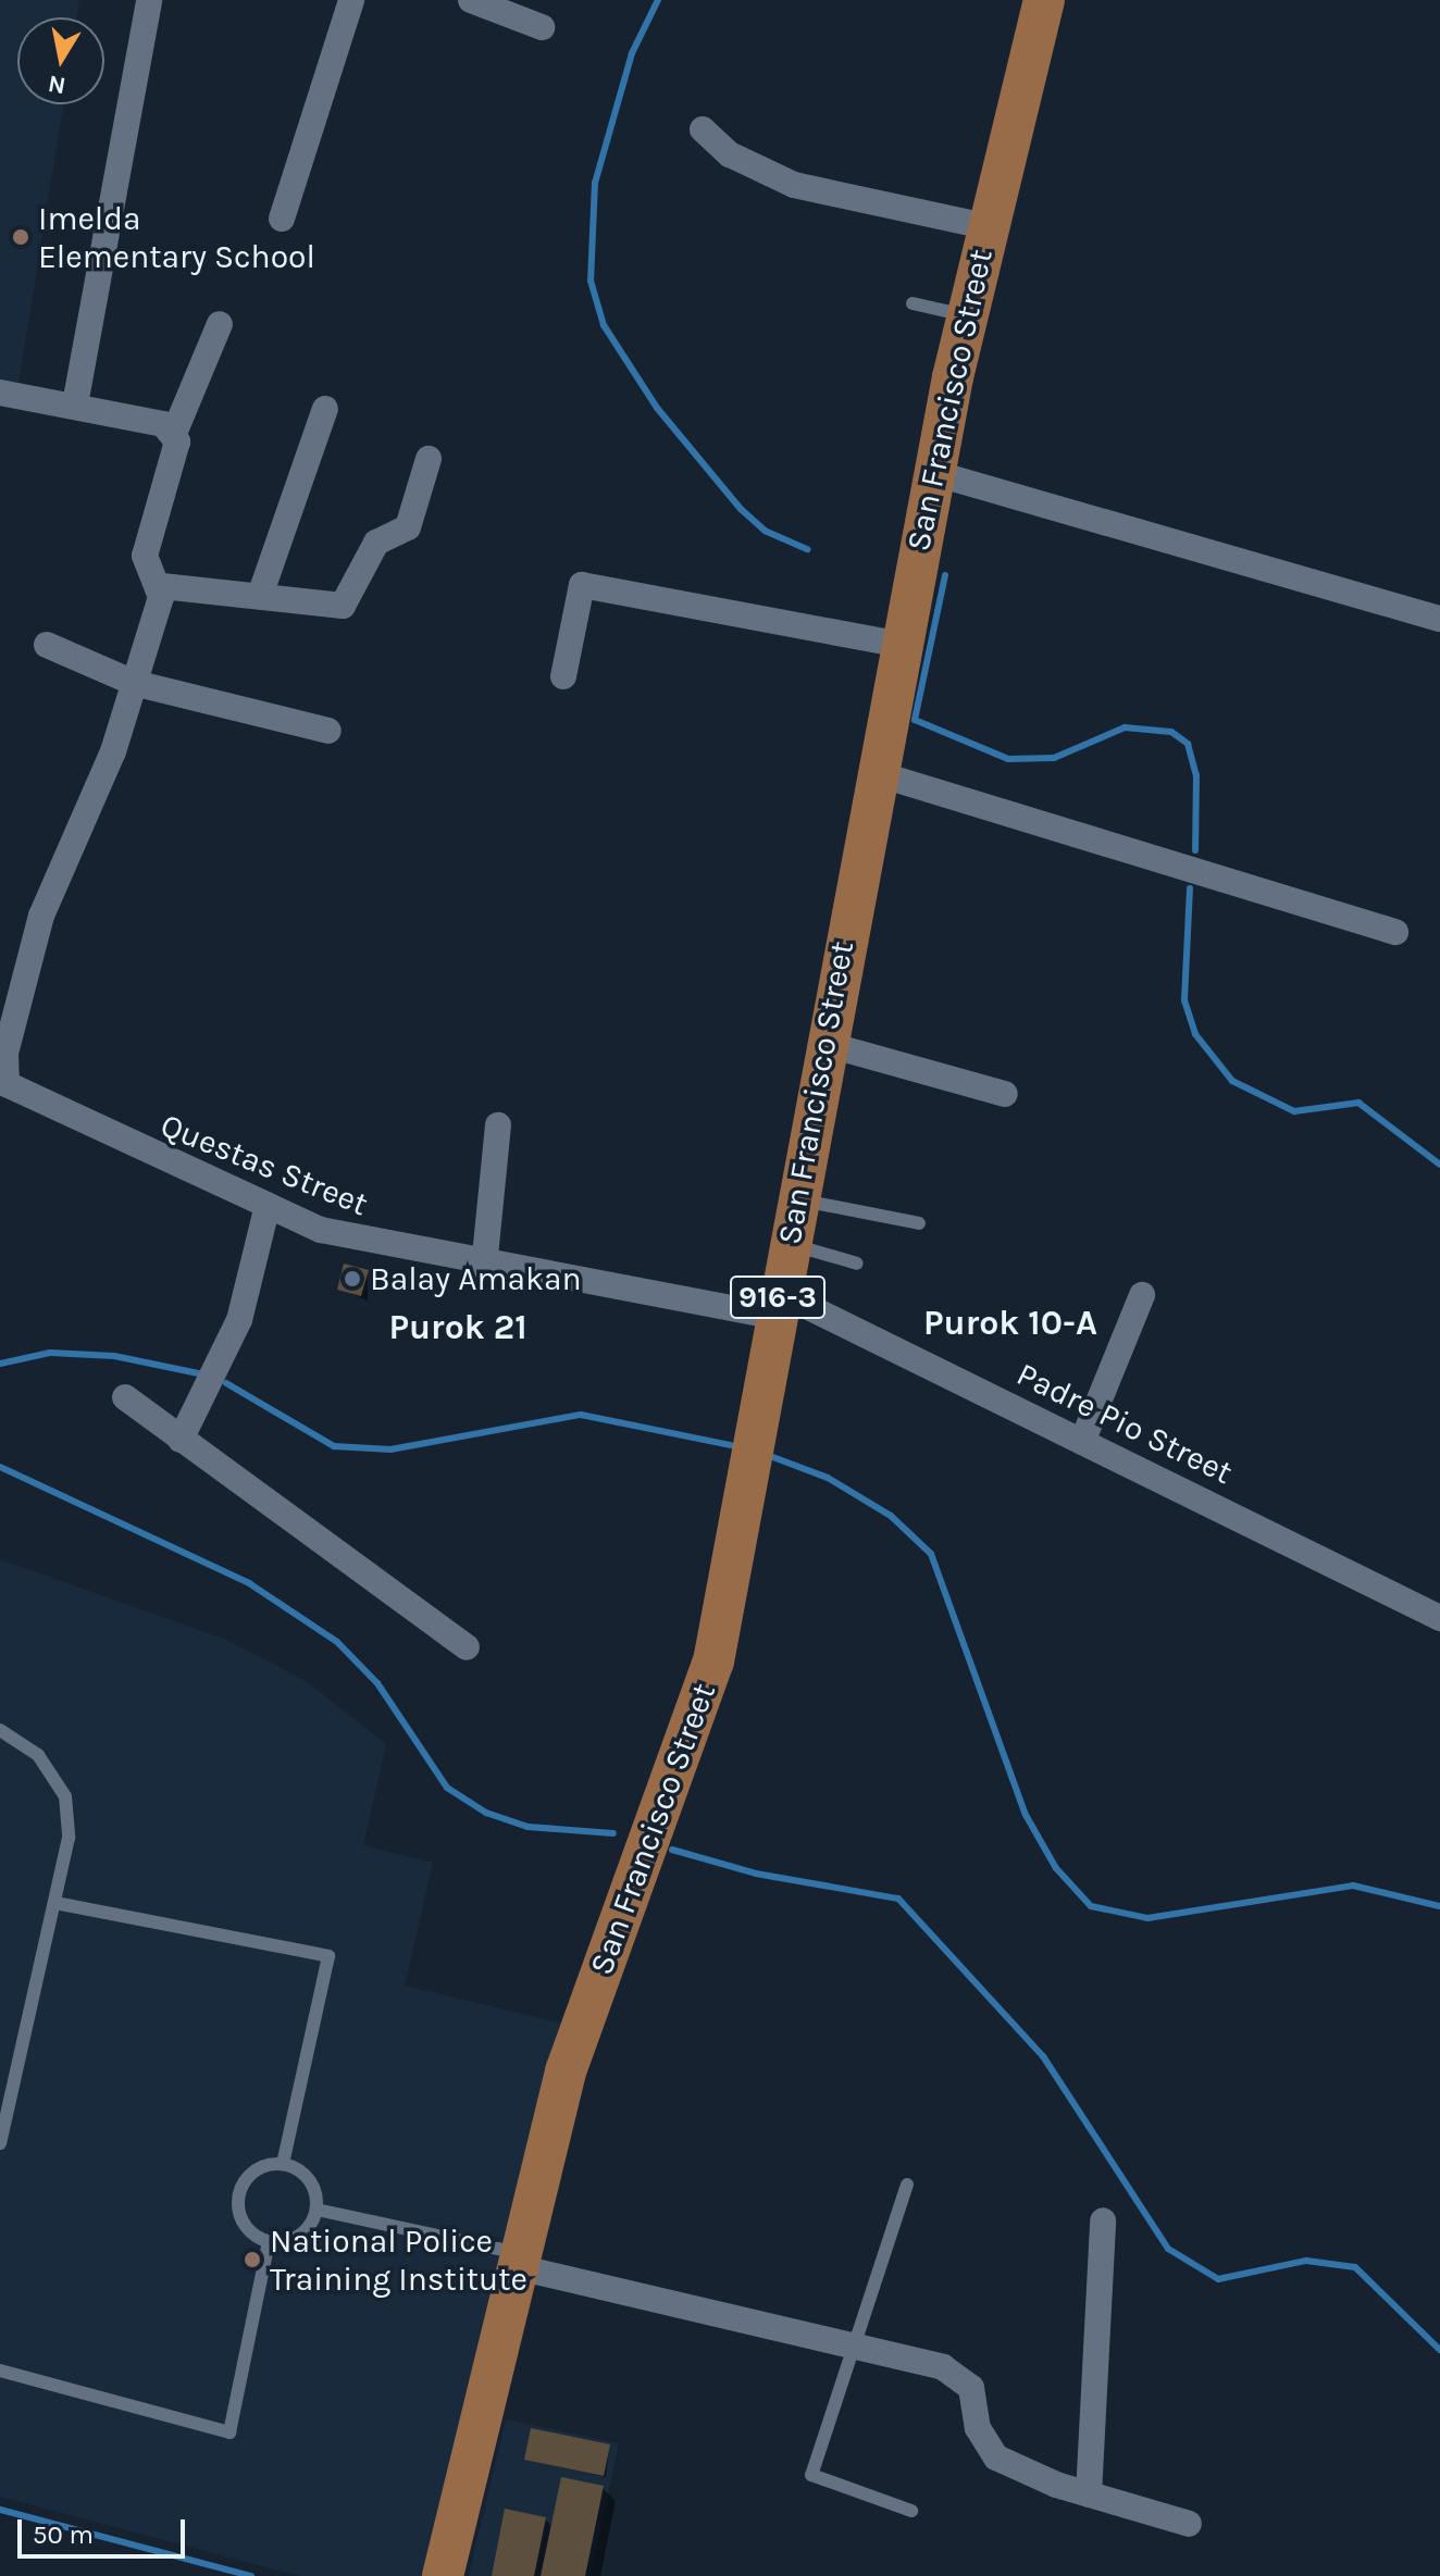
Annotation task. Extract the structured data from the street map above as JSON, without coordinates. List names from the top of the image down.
{
  "streets": {
    "main road": ["San Francisco Street", "916-3"],
    "street": ["Questas Street", "Padre Pio Street"]
  },
  "crossings": [
    ["San Francisco Street", "Questas Street"],
    ["San Francisco Street", "Padre Pio Street"],
    ["Questas Street", "Padre Pio Street"]
  ],
  "districts": ["Purok 10-A", "Purok 21"],
  "places": ["Imelda Elementary School", "Balay Amakan", "National Police Training Institute"],
  "scale_bar": "50 m",
  "north": "bottom"
}
